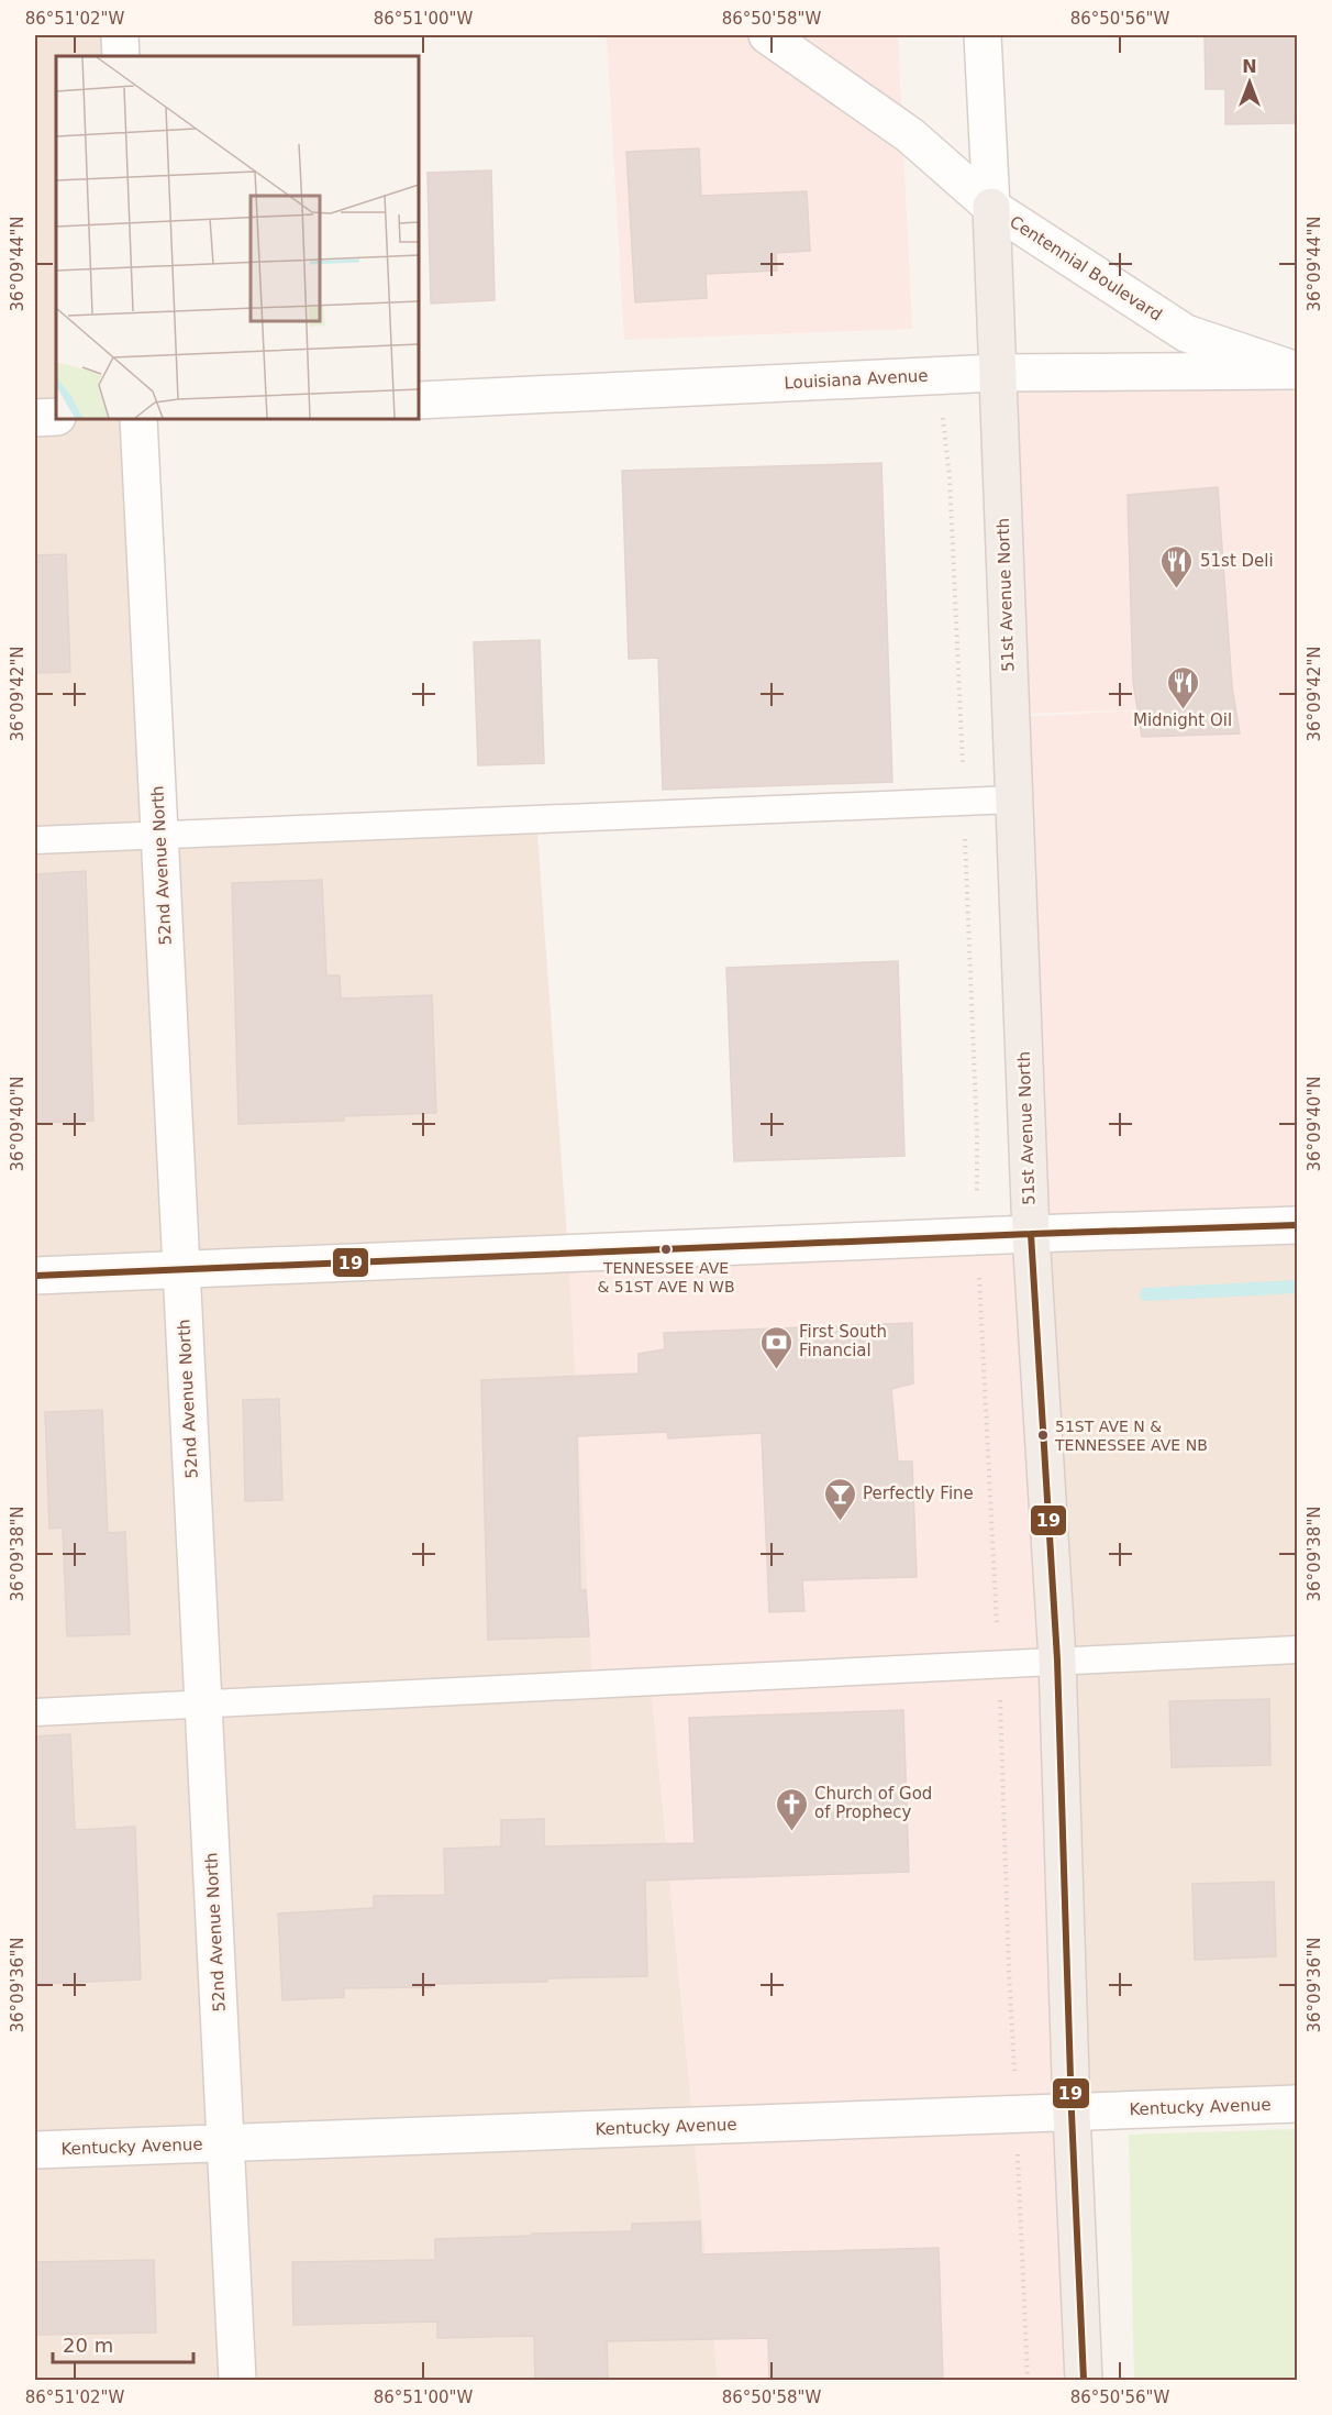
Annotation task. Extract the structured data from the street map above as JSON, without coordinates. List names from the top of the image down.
{
  "streets": {
    "main road": ["51st Avenue North"],
    "street": [
      "Centennial Boulevard",
      "Louisiana Avenue",
      "52nd Avenue North",
      "Kentucky Avenue"
    ]
  },
  "crossings": [
    ["Centennial Boulevard", "Louisiana Avenue"],
    ["Centennial Boulevard", "51st Avenue North"],
    ["Louisiana Avenue", "51st Avenue North"],
    ["51st Avenue North", "Kentucky Avenue"],
    ["52nd Avenue North", "Kentucky Avenue"]
  ],
  "places": {
    "restaurant": ["51st Deli", "Midnight Oil"],
    "other": ["TENNESSEE AVE & 51ST AVE N WB", "51ST AVE N & TENNESSEE AVE NB"],
    "bank": ["First South Financial"],
    "bar": ["Perfectly Fine"],
    "church": ["Church of God of Prophecy"]
  },
  "lines": ["transit line 19"],
  "scale_bar": "20 m",
  "north": "top",
  "coordinates": [
    "86°51'02\"W",
    "86°51'00\"W",
    "86°50'58\"W",
    "86°50'56\"W",
    "36°09'44\"N",
    "36°09'42\"N",
    "36°09'40\"N",
    "36°09'38\"N",
    "36°09'36\"N"
  ]
}
